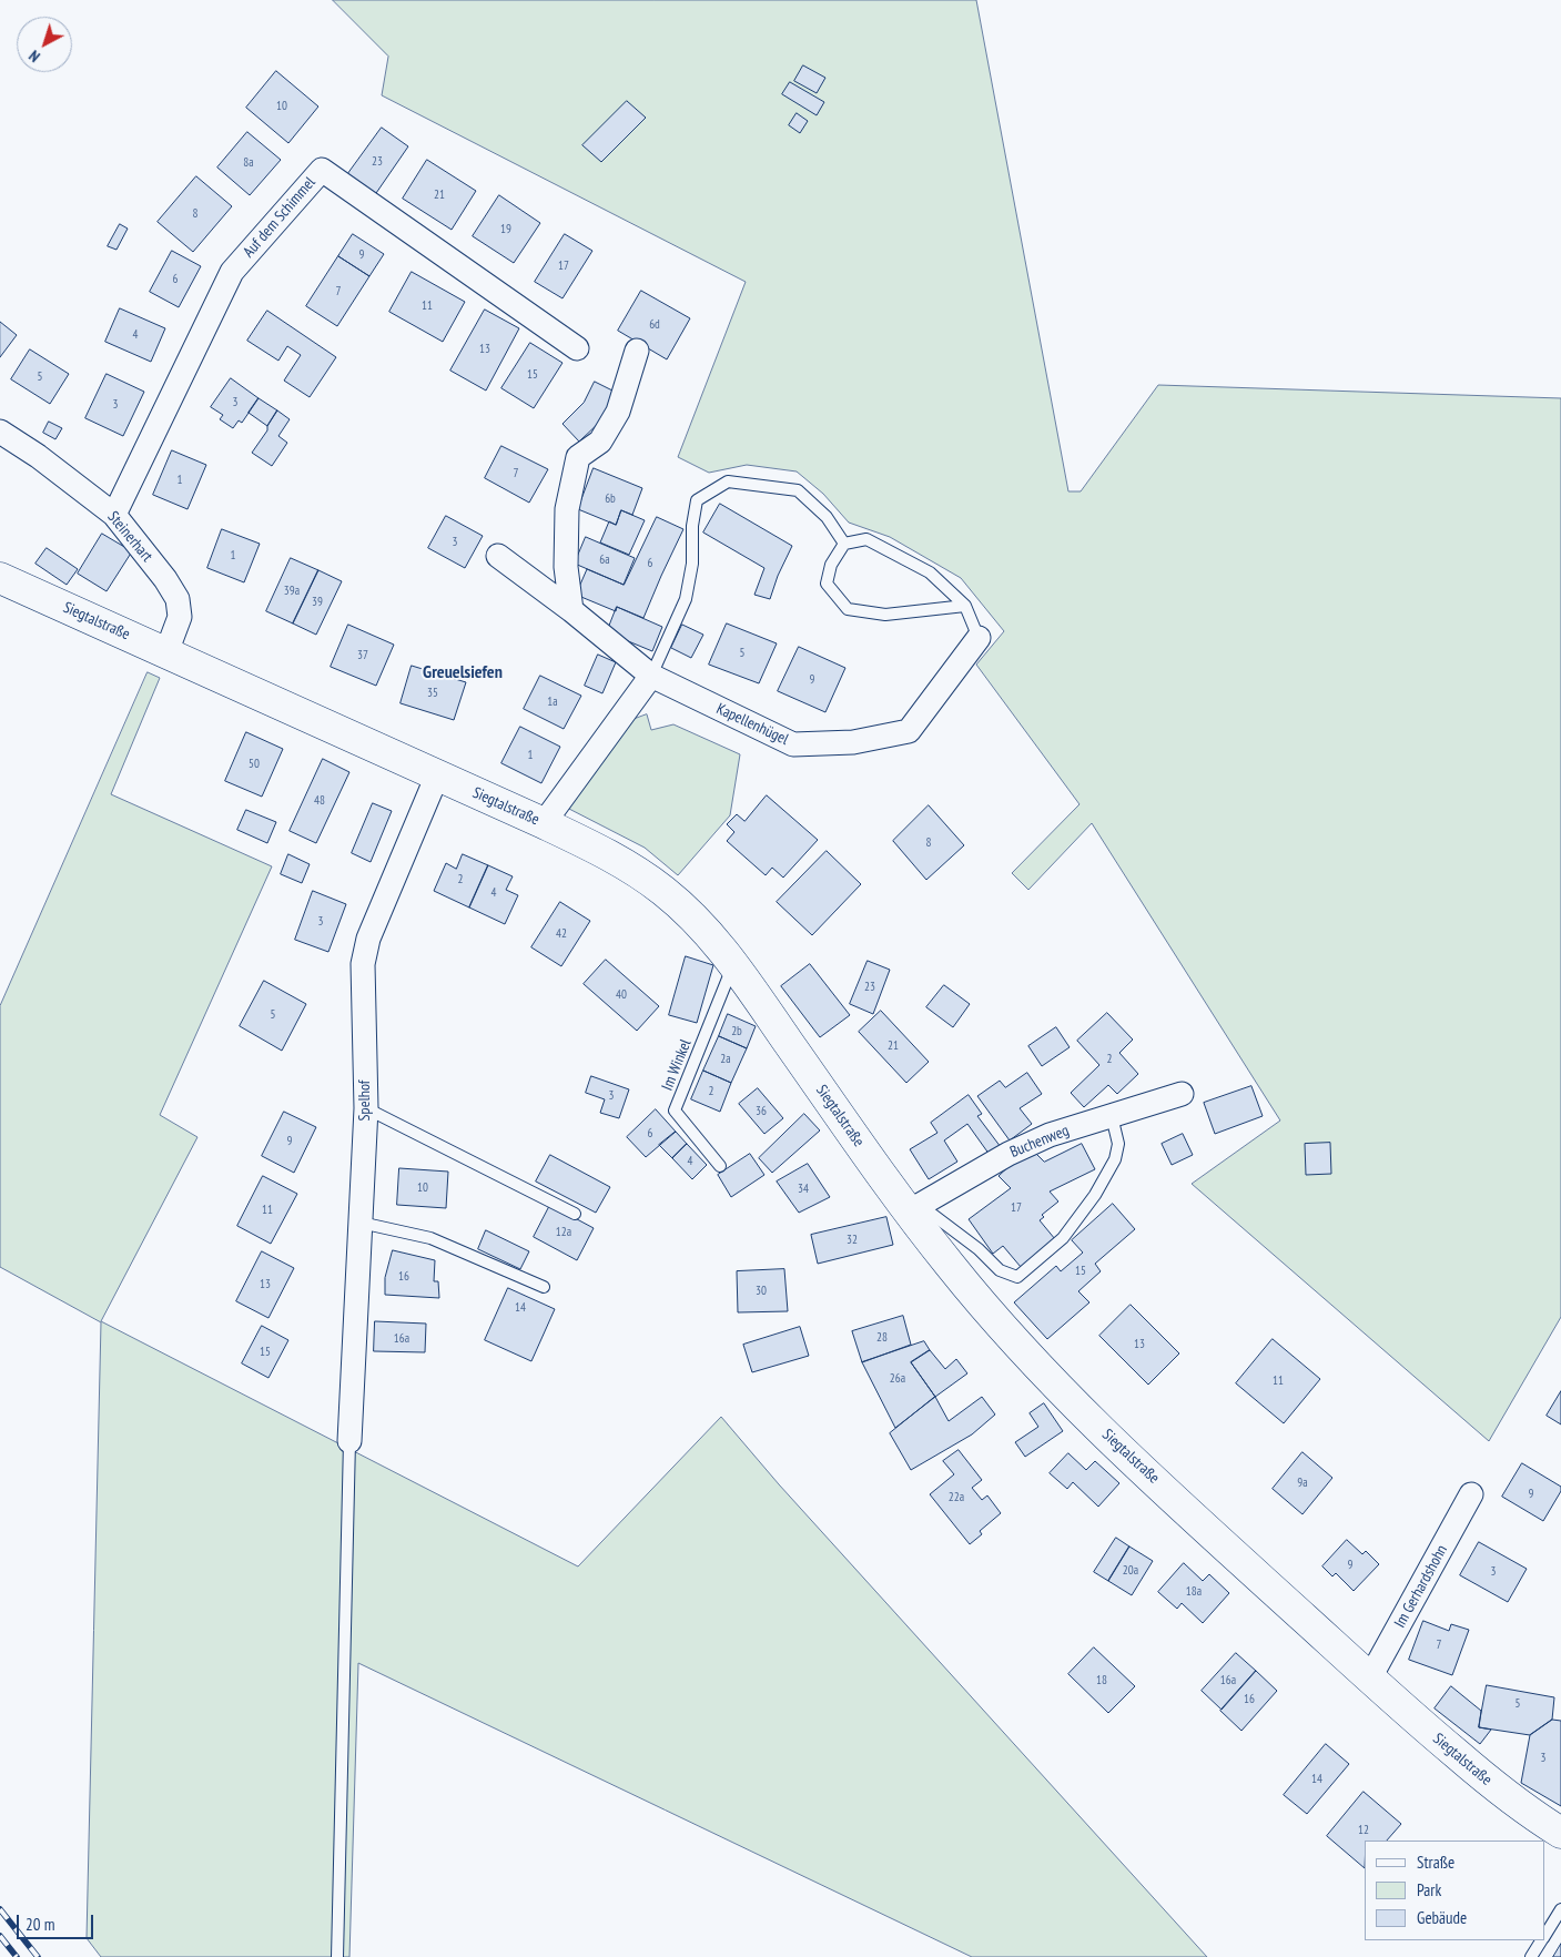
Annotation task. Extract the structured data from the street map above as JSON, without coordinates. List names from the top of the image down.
{
  "streets": {
    "main road": ["Siegtalstraße"],
    "street": [
      "Auf dem Schimmel",
      "Steinerhart",
      "Kapellenhügel",
      "Spelhof",
      "Buchenweg",
      "Im Gerhardshohn"
    ],
    "lane": ["Im Winkel"]
  },
  "crossings": [
    ["Auf dem Schimmel", "Steinerhart"],
    ["Steinerhart", "Siegtalstraße"],
    ["Siegtalstraße", "Im Winkel"],
    ["Siegtalstraße", "Spelhof"],
    ["Siegtalstraße", "Buchenweg"],
    ["Siegtalstraße", "Im Gerhardshohn"]
  ],
  "districts": ["Greuelsiefen"],
  "house_numbers": [
    "10",
    "23",
    "8a",
    "21",
    "8",
    "19",
    "9",
    "17",
    "6",
    "7",
    "11",
    "6d",
    "4",
    "13",
    "15",
    "5",
    "3",
    "3",
    "7",
    "1",
    "6b",
    "3",
    "1",
    "6a",
    "6",
    "39a",
    "39",
    "5",
    "37",
    "9",
    "35",
    "1a",
    "1",
    "50",
    "48",
    "8",
    "2",
    "4",
    "3",
    "42",
    "23",
    "40",
    "5",
    "2b",
    "21",
    "2a",
    "2",
    "2",
    "3",
    "36",
    "6",
    "9",
    "4",
    "10",
    "34",
    "17",
    "11",
    "12a",
    "32",
    "15",
    "16",
    "13",
    "30",
    "14",
    "28",
    "16a",
    "13",
    "15",
    "26a",
    "11",
    "9a",
    "9",
    "22a",
    "9",
    "20a",
    "3",
    "18a",
    "7",
    "18",
    "16a",
    "16",
    "5",
    "3",
    "14",
    "12"
  ],
  "legend": ["Straße", "Park", "Gebäude"],
  "scale_bar": "20 m",
  "north": "bottom left"
}
